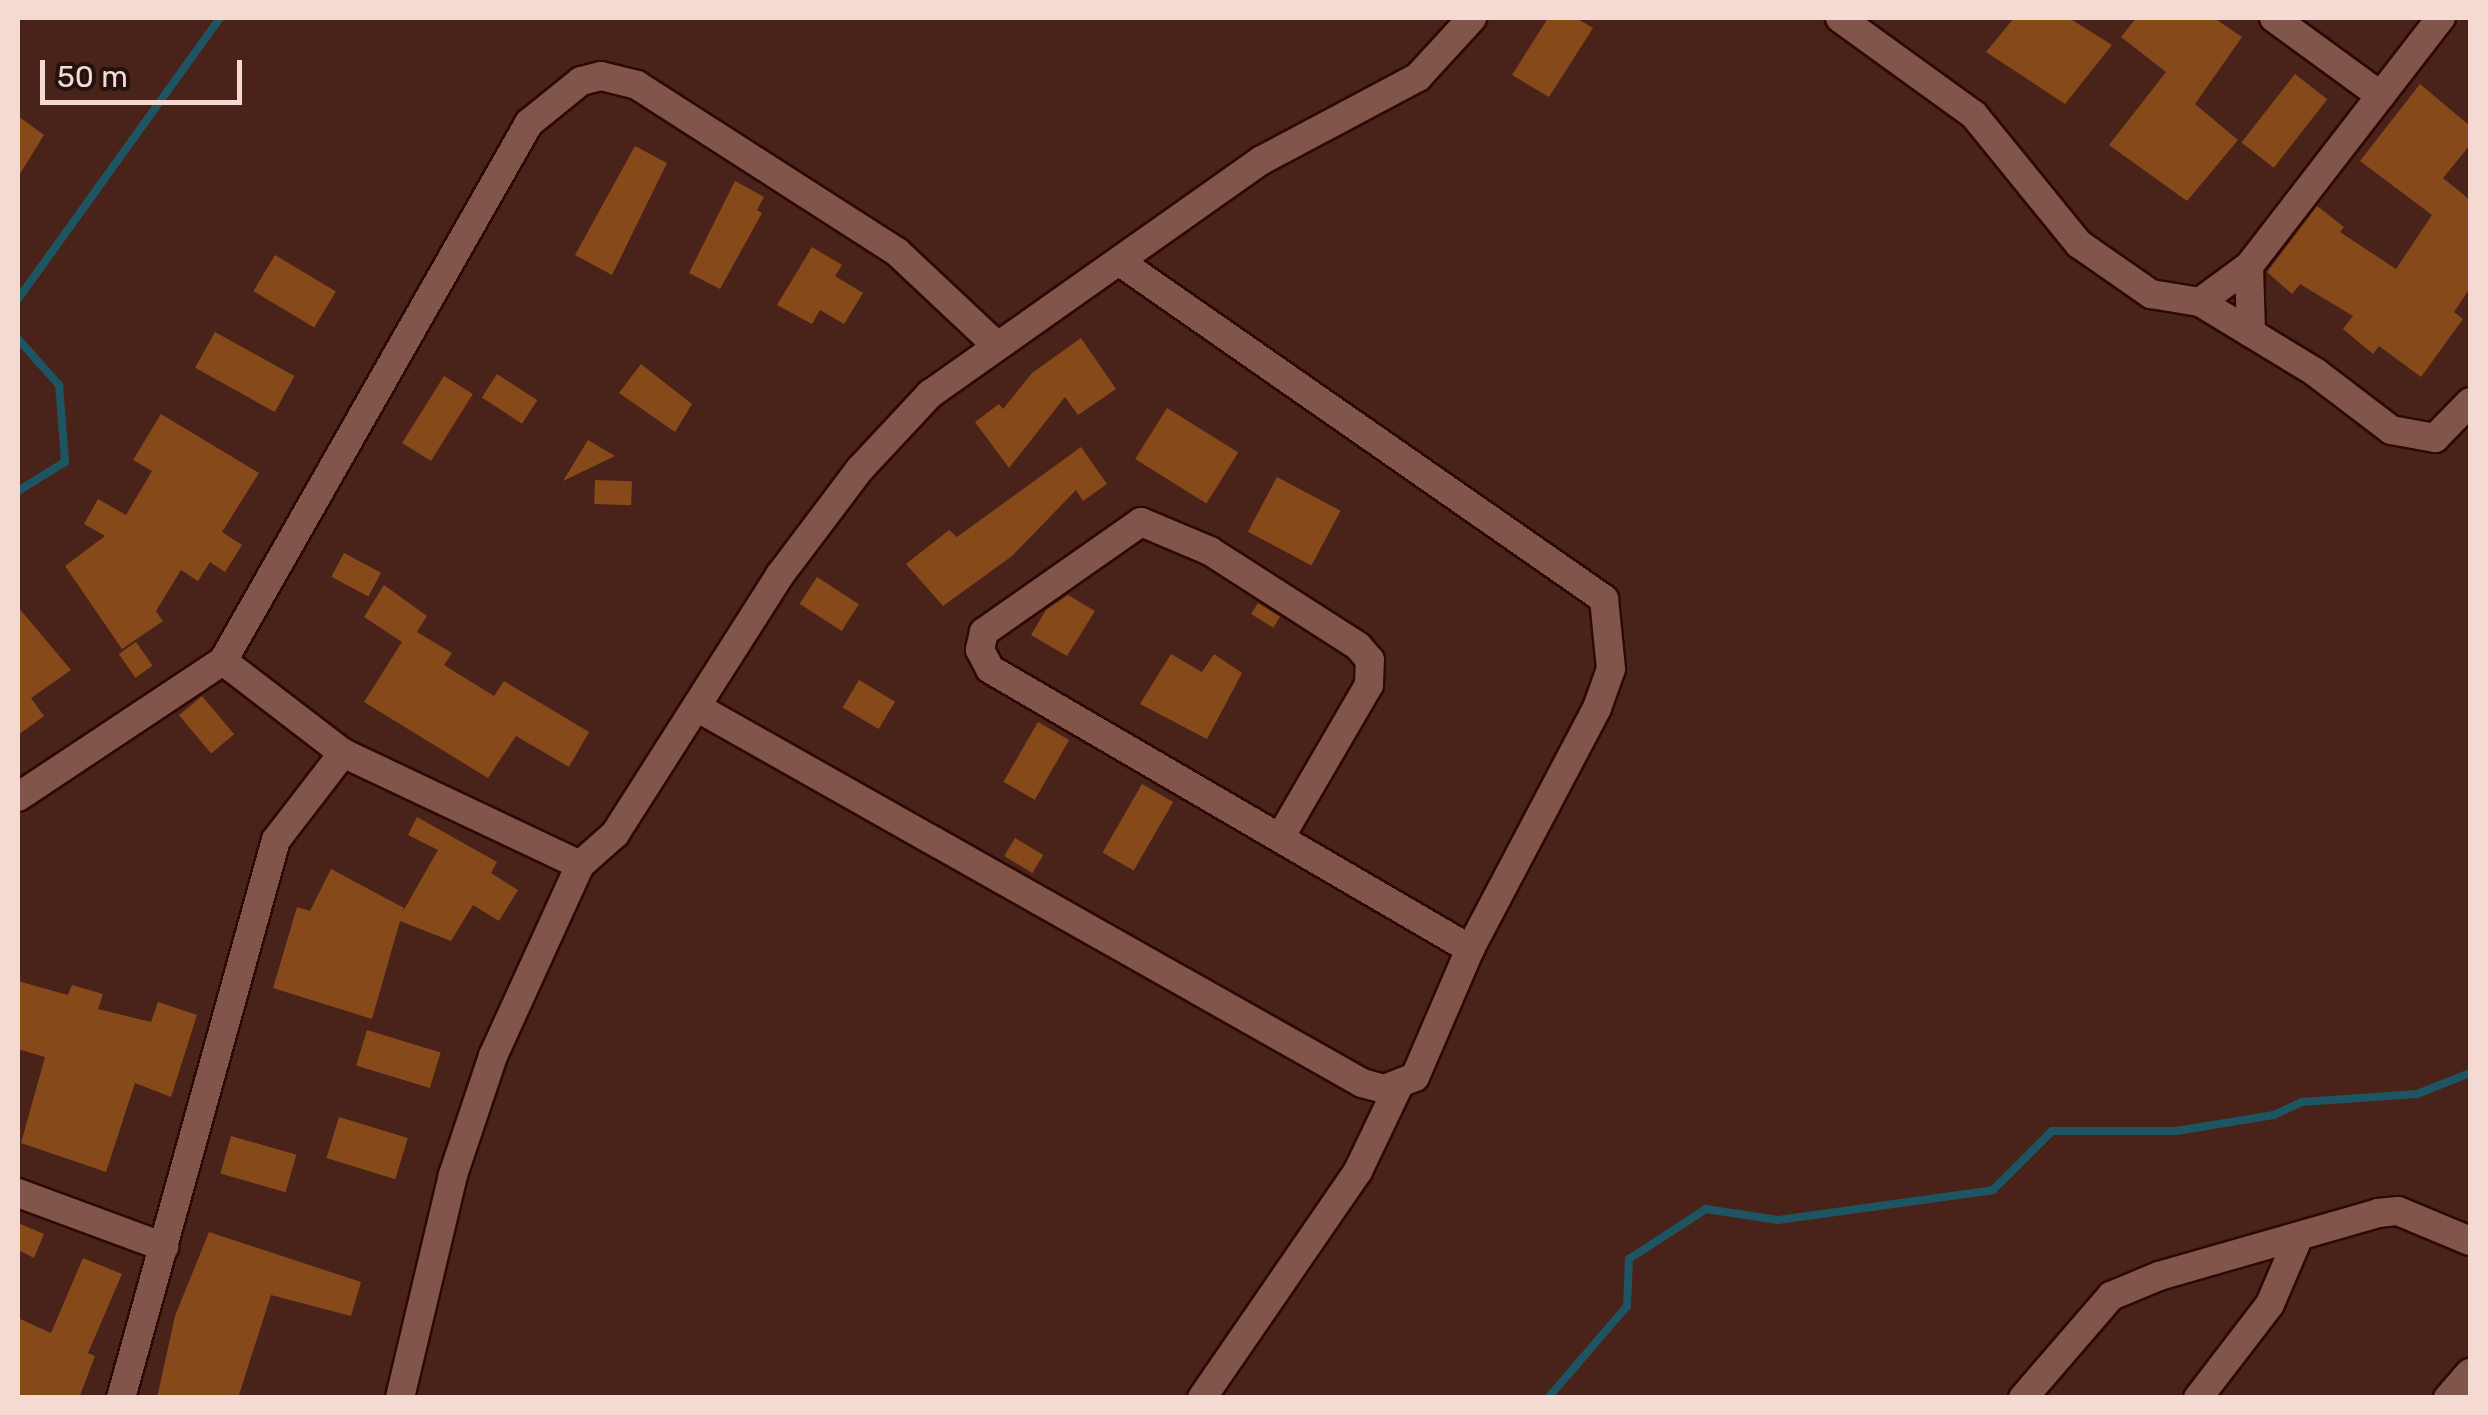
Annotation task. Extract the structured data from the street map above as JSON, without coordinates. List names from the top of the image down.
{
  "scale_bar": "50 m"
}
